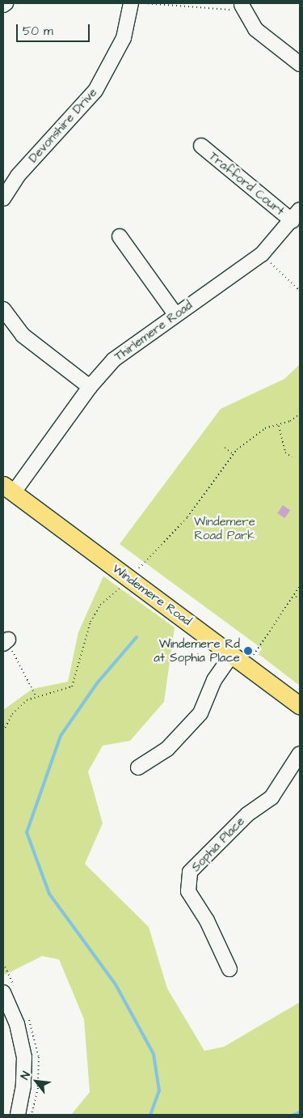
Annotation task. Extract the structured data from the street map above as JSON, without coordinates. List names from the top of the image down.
{
  "streets": {
    "main road": ["Windemere Road"],
    "street": [
      "Devonshire Drive",
      "Trafford Court",
      "Thirlemere Road",
      "Sophia Place"
    ]
  },
  "crossings": [
    ["Trafford Court", "Thirlemere Road"],
    ["Thirlemere Road", "Windemere Road"]
  ],
  "parks": ["Windemere Road Park"],
  "places": ["Windemere Rd at Sophia Place"],
  "scale_bar": "50 m",
  "north": "top left"
}
